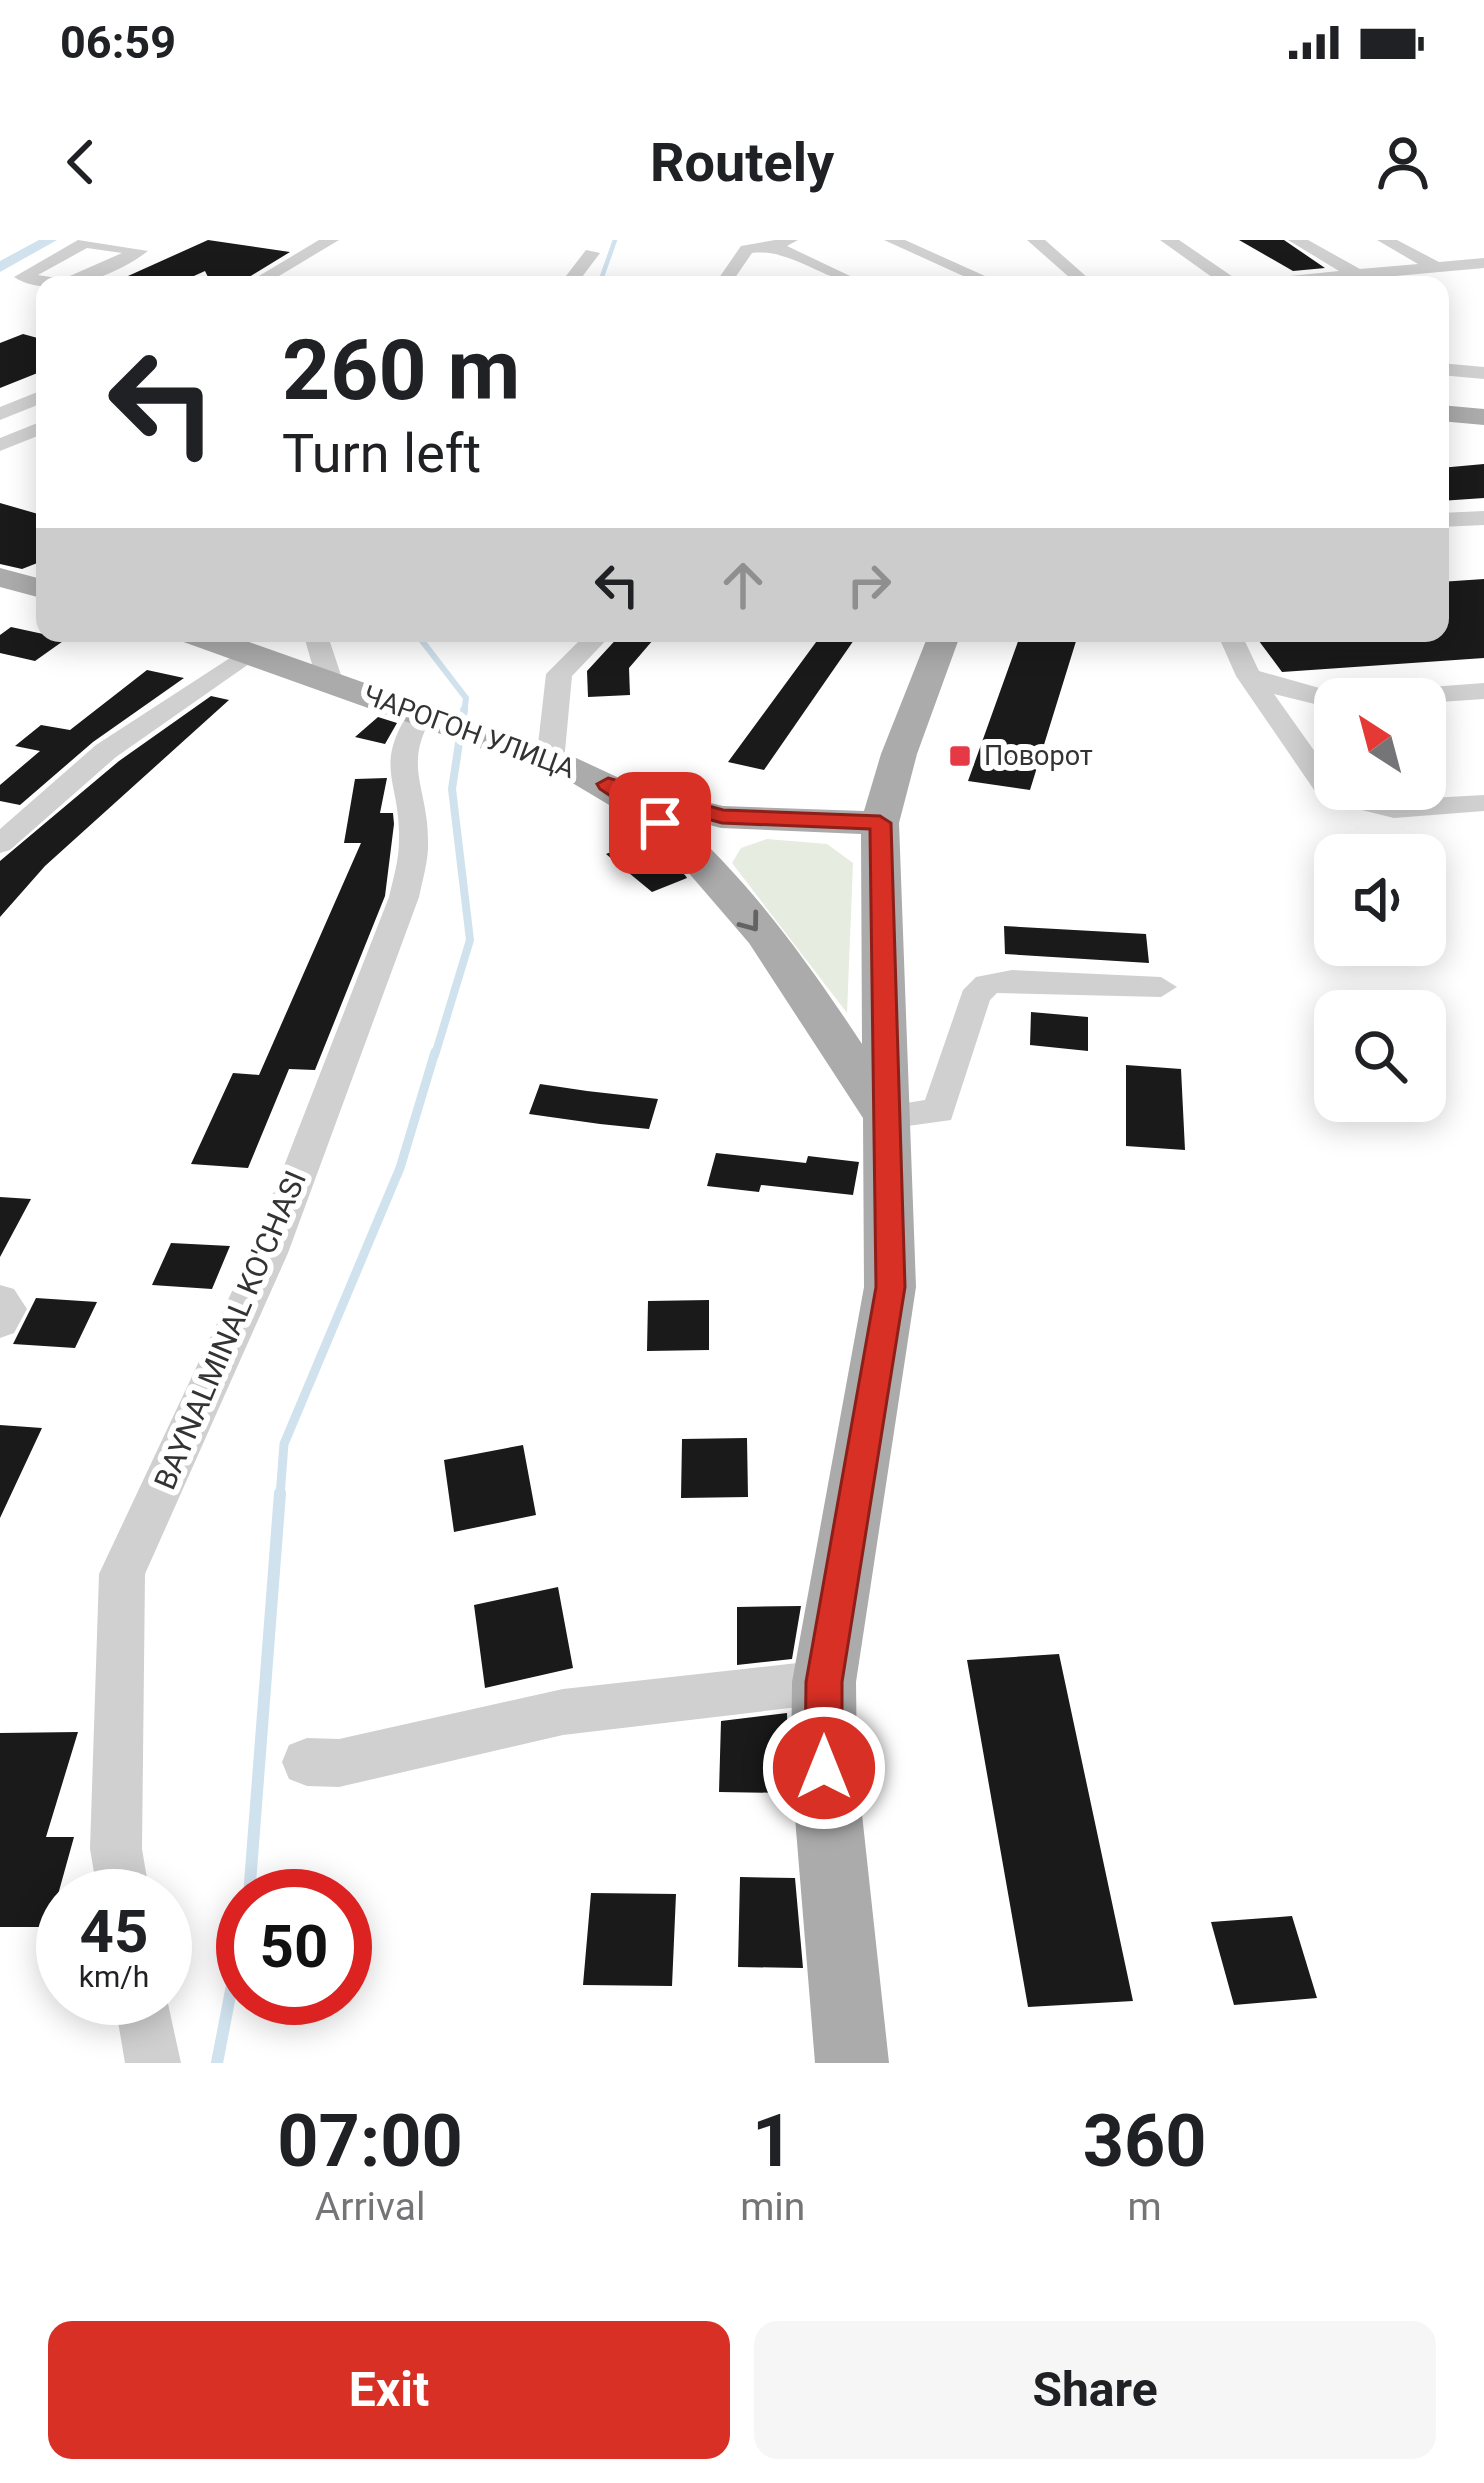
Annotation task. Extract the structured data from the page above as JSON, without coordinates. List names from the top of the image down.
{
  "streets": {
    "main road": ["ЧАРОГОН УЛИЦА"],
    "street": ["BAYNALMINAL KO'CHASI"]
  },
  "crossings": [
    ["ЧАРОГОН УЛИЦА", "BAYNALMINAL KO'CHASI"]
  ],
  "one_way": ["ЧАРОГОН УЛИЦА"],
  "places": {
    "transit": ["Поворот"]
  },
  "north": "top left",
  "page": {
    "status": "06:59",
    "header": "Routely",
    "turn": ["260 m", "Turn left"],
    "speed": "45 km/h",
    "limit": "50",
    "eta": [
      "07:00",
      "Arrival",
      "1",
      "min",
      "360",
      "m"
    ],
    "buttons": ["Exit", "Share"]
  }
}
